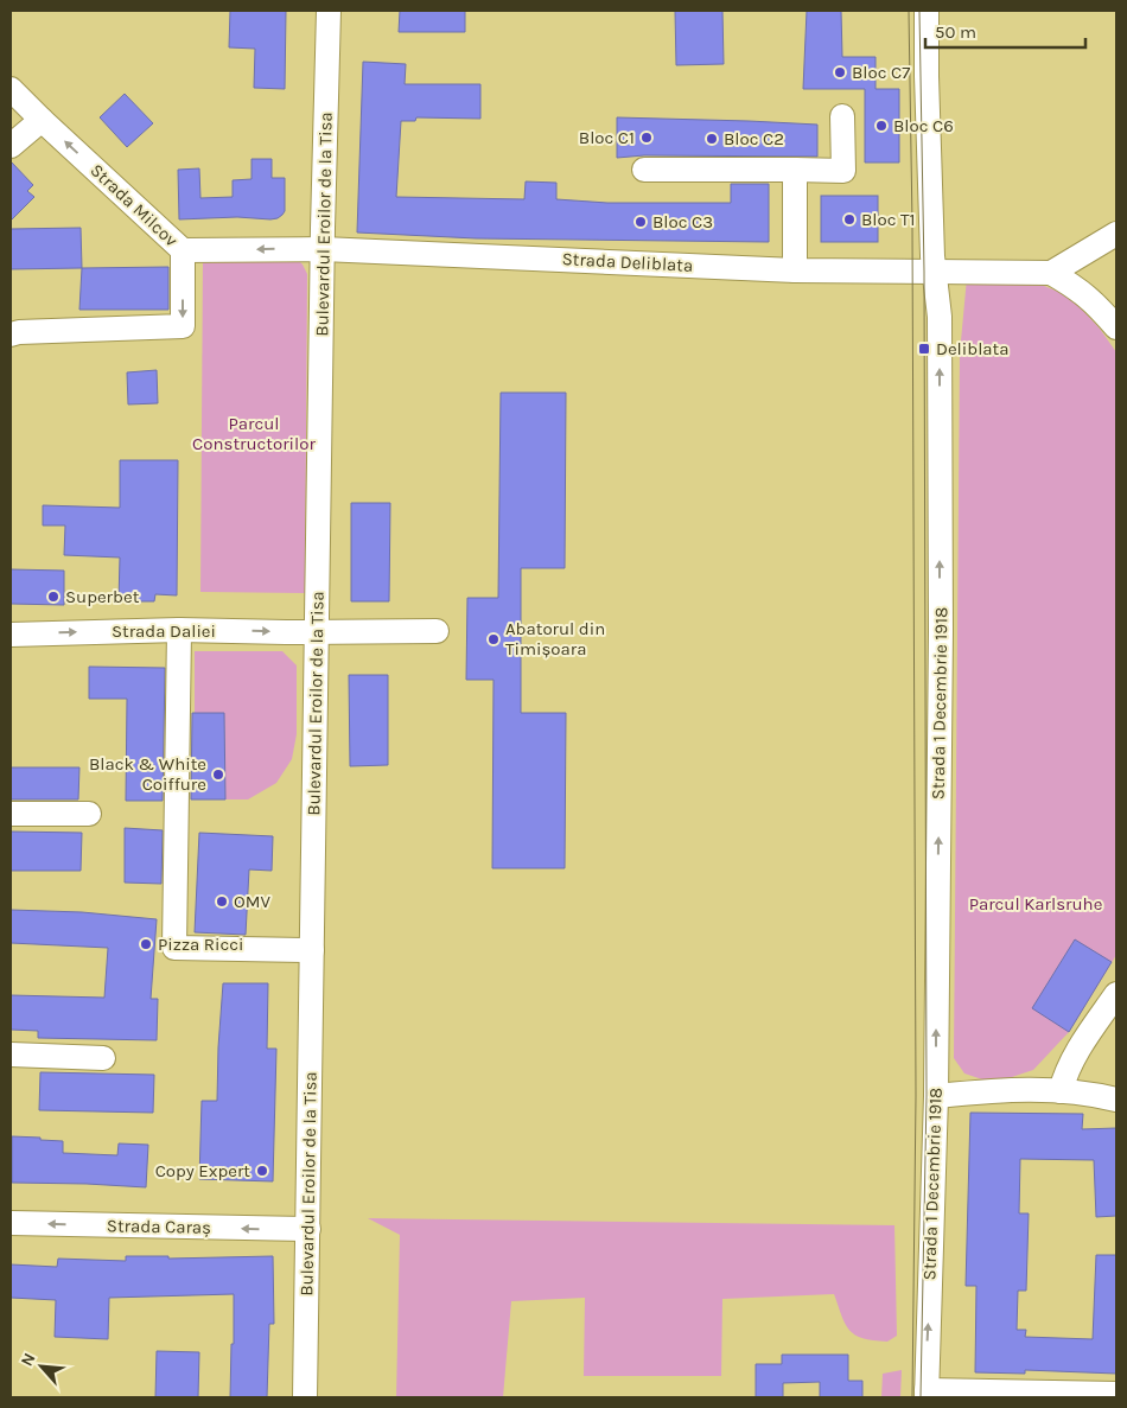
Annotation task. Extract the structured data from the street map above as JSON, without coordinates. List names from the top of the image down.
{
  "streets": {
    "street": [
      "Strada Milcov",
      "Bulevardul Eroilor de la Tisa",
      "Strada Deliblata",
      "Strada Daliei",
      "Strada 1 Decembrie 1918",
      "Strada Caraș"
    ]
  },
  "crossings": [
    ["Strada Milcov", "Bulevardul Eroilor de la Tisa"],
    ["Strada Milcov", "Strada Deliblata"],
    ["Bulevardul Eroilor de la Tisa", "Strada Deliblata"],
    ["Bulevardul Eroilor de la Tisa", "Strada Daliei"],
    ["Bulevardul Eroilor de la Tisa", "Strada Caraș"],
    ["Strada Deliblata", "Strada 1 Decembrie 1918"]
  ],
  "one_way": [
    "Strada Milcov",
    "Strada Daliei",
    "Strada 1 Decembrie 1918",
    "Strada Caraș"
  ],
  "parks": ["Parcul Constructorilor", "Parcul Karlsruhe"],
  "places": {
    "other": [
      "Bloc C7",
      "Bloc C6",
      "Bloc C1",
      "Bloc C2",
      "Bloc T1",
      "Bloc C3",
      "Superbet",
      "Abatorul din Timișoara",
      "Black & White Coiffure",
      "OMV",
      "Pizza Ricci",
      "Copy Expert"
    ],
    "transit": ["Deliblata"]
  },
  "scale_bar": "50 m",
  "north": "top left"
}
